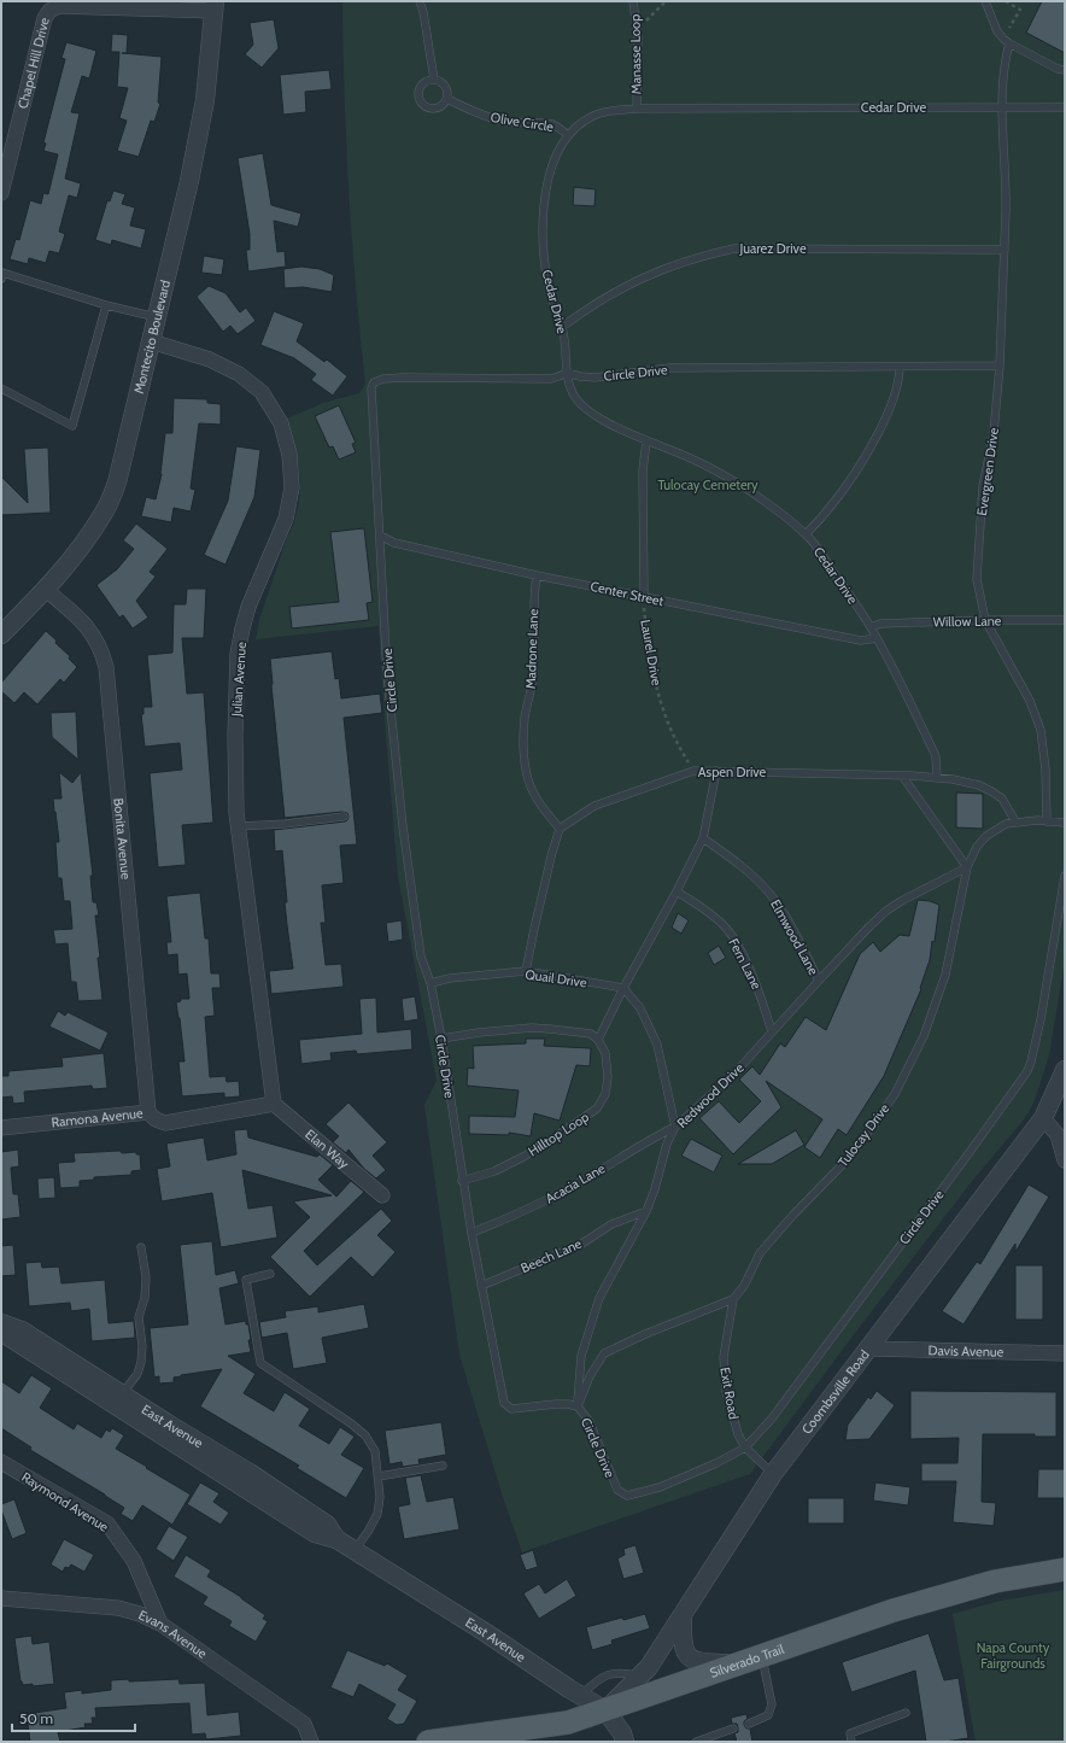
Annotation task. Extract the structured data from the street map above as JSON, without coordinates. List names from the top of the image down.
{
  "streets": {
    "main road": ["Silverado Trail"],
    "street": [
      "Chapel Hill Drive",
      "Montecito Boulevard",
      "Julian Avenue",
      "Bonita Avenue",
      "Ramona Avenue",
      "Elan Way",
      "Davis Avenue",
      "Coombsville Road",
      "East Avenue",
      "Raymond Avenue",
      "Evans Avenue"
    ],
    "lane": [
      "Manasse Loop",
      "Cedar Drive",
      "Olive Circle",
      "Juarez Drive",
      "Circle Drive",
      "Evergreen Drive",
      "Center Street",
      "Willow Lane",
      "Madrone Lane",
      "Aspen Drive",
      "Elmwood Lane",
      "Fern Lane",
      "Quail Drive",
      "Redwood Drive",
      "Hilltop Loop",
      "Tulocay Drive",
      "Acacia Lane",
      "Beech Lane",
      "Exit Road"
    ],
    "path": ["Laurel Drive"]
  },
  "crossings": [
    ["Manasse Loop", "Cedar Drive"],
    ["Chapel Hill Drive", "Montecito Boulevard"],
    ["Cedar Drive", "Olive Circle"],
    ["Cedar Drive", "Juarez Drive"],
    ["Cedar Drive", "Circle Drive"],
    ["Cedar Drive", "Evergreen Drive"],
    ["Cedar Drive", "Center Street"],
    ["Cedar Drive", "Willow Lane"],
    ["Cedar Drive", "Aspen Drive"],
    ["Juarez Drive", "Evergreen Drive"],
    ["Montecito Boulevard", "Julian Avenue"],
    ["Montecito Boulevard", "Bonita Avenue"],
    ["Circle Drive", "Evergreen Drive"],
    ["Circle Drive", "Center Street"],
    ["Circle Drive", "Quail Drive"],
    ["Circle Drive", "Redwood Drive"],
    ["Circle Drive", "Hilltop Loop"],
    ["Circle Drive", "Acacia Lane"],
    ["Circle Drive", "Beech Lane"],
    ["Circle Drive", "Exit Road"],
    ["Evergreen Drive", "Willow Lane"],
    ["Evergreen Drive", "Tulocay Drive"],
    ["Center Street", "Madrone Lane"],
    ["Center Street", "Laurel Drive"],
    ["Madrone Lane", "Aspen Drive"],
    ["Laurel Drive", "Aspen Drive"],
    ["Julian Avenue", "Ramona Avenue"],
    ["Julian Avenue", "Elan Way"],
    ["Aspen Drive", "Tulocay Drive"],
    ["Bonita Avenue", "Ramona Avenue"],
    ["Elmwood Lane", "Redwood Drive"],
    ["Fern Lane", "Redwood Drive"],
    ["Redwood Drive", "Tulocay Drive"],
    ["Redwood Drive", "Acacia Lane"],
    ["Redwood Drive", "Beech Lane"],
    ["Ramona Avenue", "Elan Way"],
    ["Tulocay Drive", "Exit Road"],
    ["Davis Avenue", "Coombsville Road"],
    ["Coombsville Road", "Exit Road"],
    ["Coombsville Road", "East Avenue"],
    ["Coombsville Road", "Silverado Trail"],
    ["East Avenue", "Silverado Trail"],
    ["Raymond Avenue", "Evans Avenue"]
  ],
  "parks": ["Tulocay Cemetery", "Napa County Fairgrounds"],
  "scale_bar": "50 m"
}
